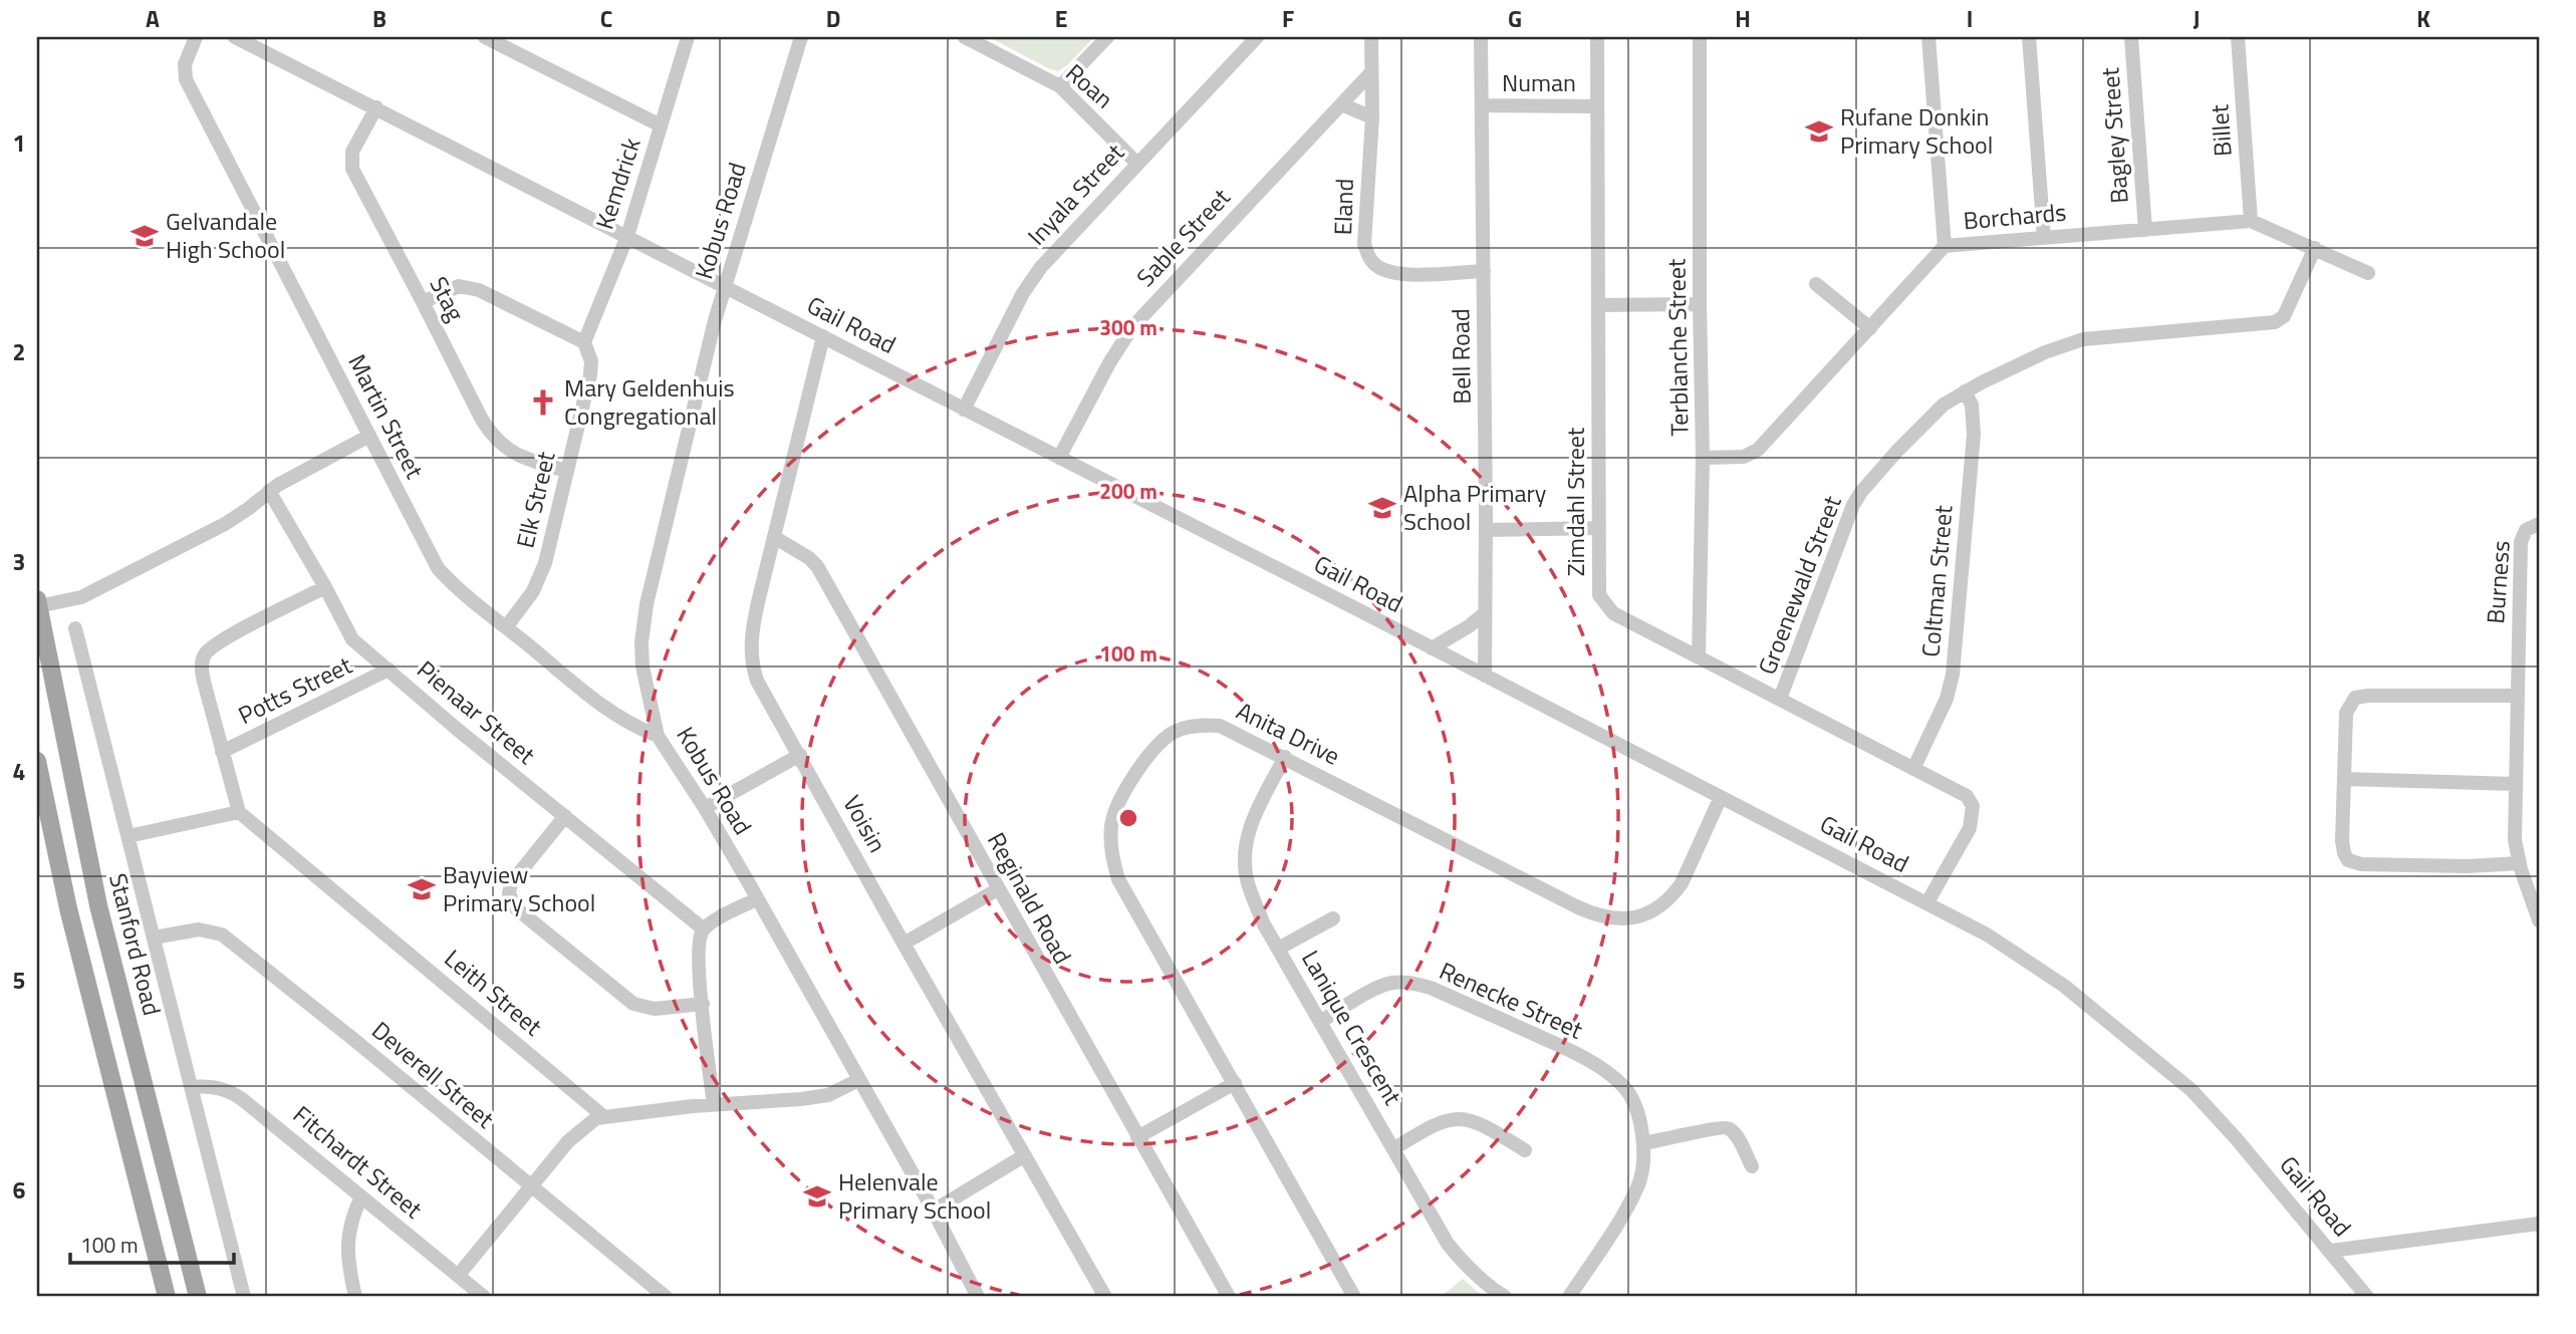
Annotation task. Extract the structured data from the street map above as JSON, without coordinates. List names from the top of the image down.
{
  "streets": {
    "main road": ["Stanford Road"],
    "street": [
      "Numan",
      "Roan",
      "Billet",
      "Bagley Street",
      "Kemdrick",
      "Inyala Street",
      "Eland",
      "Borchards",
      "Kobus Road",
      "Sable Street",
      "Stag",
      "Gail Road",
      "Terblanche Street",
      "Bell Road",
      "Martin Street",
      "Elk Street",
      "Zimdahl Street",
      "Coltman Street",
      "Burness",
      "Groenewald Street",
      "Potts Street",
      "Pienaar Street",
      "Anita Drive",
      "Voisin",
      "Reginald Road",
      "Leith Street",
      "Renecke Street",
      "Lanique Crescent",
      "Deverell Street",
      "Fitchardt Street"
    ]
  },
  "crossings": [
    ["Numan", "Bell Road"],
    ["Numan", "Zimdahl Street"],
    ["Roan", "Inyala Street"],
    ["Billet", "Borchards"],
    ["Bagley Street", "Borchards"],
    ["Kemdrick", "Gail Road"],
    ["Kemdrick", "Elk Street"],
    ["Inyala Street", "Gail Road"],
    ["Eland", "Sable Street"],
    ["Eland", "Bell Road"],
    ["Borchards", "Terblanche Street"],
    ["Borchards", "Groenewald Street"],
    ["Kobus Road", "Gail Road"],
    ["Kobus Road", "Martin Street"],
    ["Sable Street", "Gail Road"],
    ["Stag", "Gail Road"],
    ["Stag", "Elk Street"],
    ["Gail Road", "Bell Road"],
    ["Gail Road", "Zimdahl Street"],
    ["Gail Road", "Anita Drive"],
    ["Gail Road", "Voisin"],
    ["Terblanche Street", "Zimdahl Street"],
    ["Martin Street", "Elk Street"],
    ["Zimdahl Street", "Coltman Street"],
    ["Zimdahl Street", "Groenewald Street"],
    ["Coltman Street", "Groenewald Street"],
    ["Potts Street", "Pienaar Street"],
    ["Anita Drive", "Lanique Crescent"],
    ["Voisin", "Reginald Road"],
    ["Stanford Road", "Deverell Street"],
    ["Stanford Road", "Fitchardt Street"],
    ["Renecke Street", "Lanique Crescent"]
  ],
  "places": {
    "school or university": [
      "Rufane Donkin Primary School",
      "Gelvandale High School",
      "Alpha Primary School",
      "Bayview Primary School",
      "Helenvale Primary School"
    ],
    "church": ["Mary Geldenhuis Congregational"]
  },
  "scale_bar": "100 m",
  "grid": {
    "columns": [
      "A",
      "B",
      "C",
      "D",
      "E",
      "F",
      "G",
      "H",
      "I",
      "J",
      "K"
    ],
    "rows": [
      "1",
      "2",
      "3",
      "4",
      "5",
      "6"
    ]
  },
  "rings": ["300 m", "200 m", "100 m"]
}
